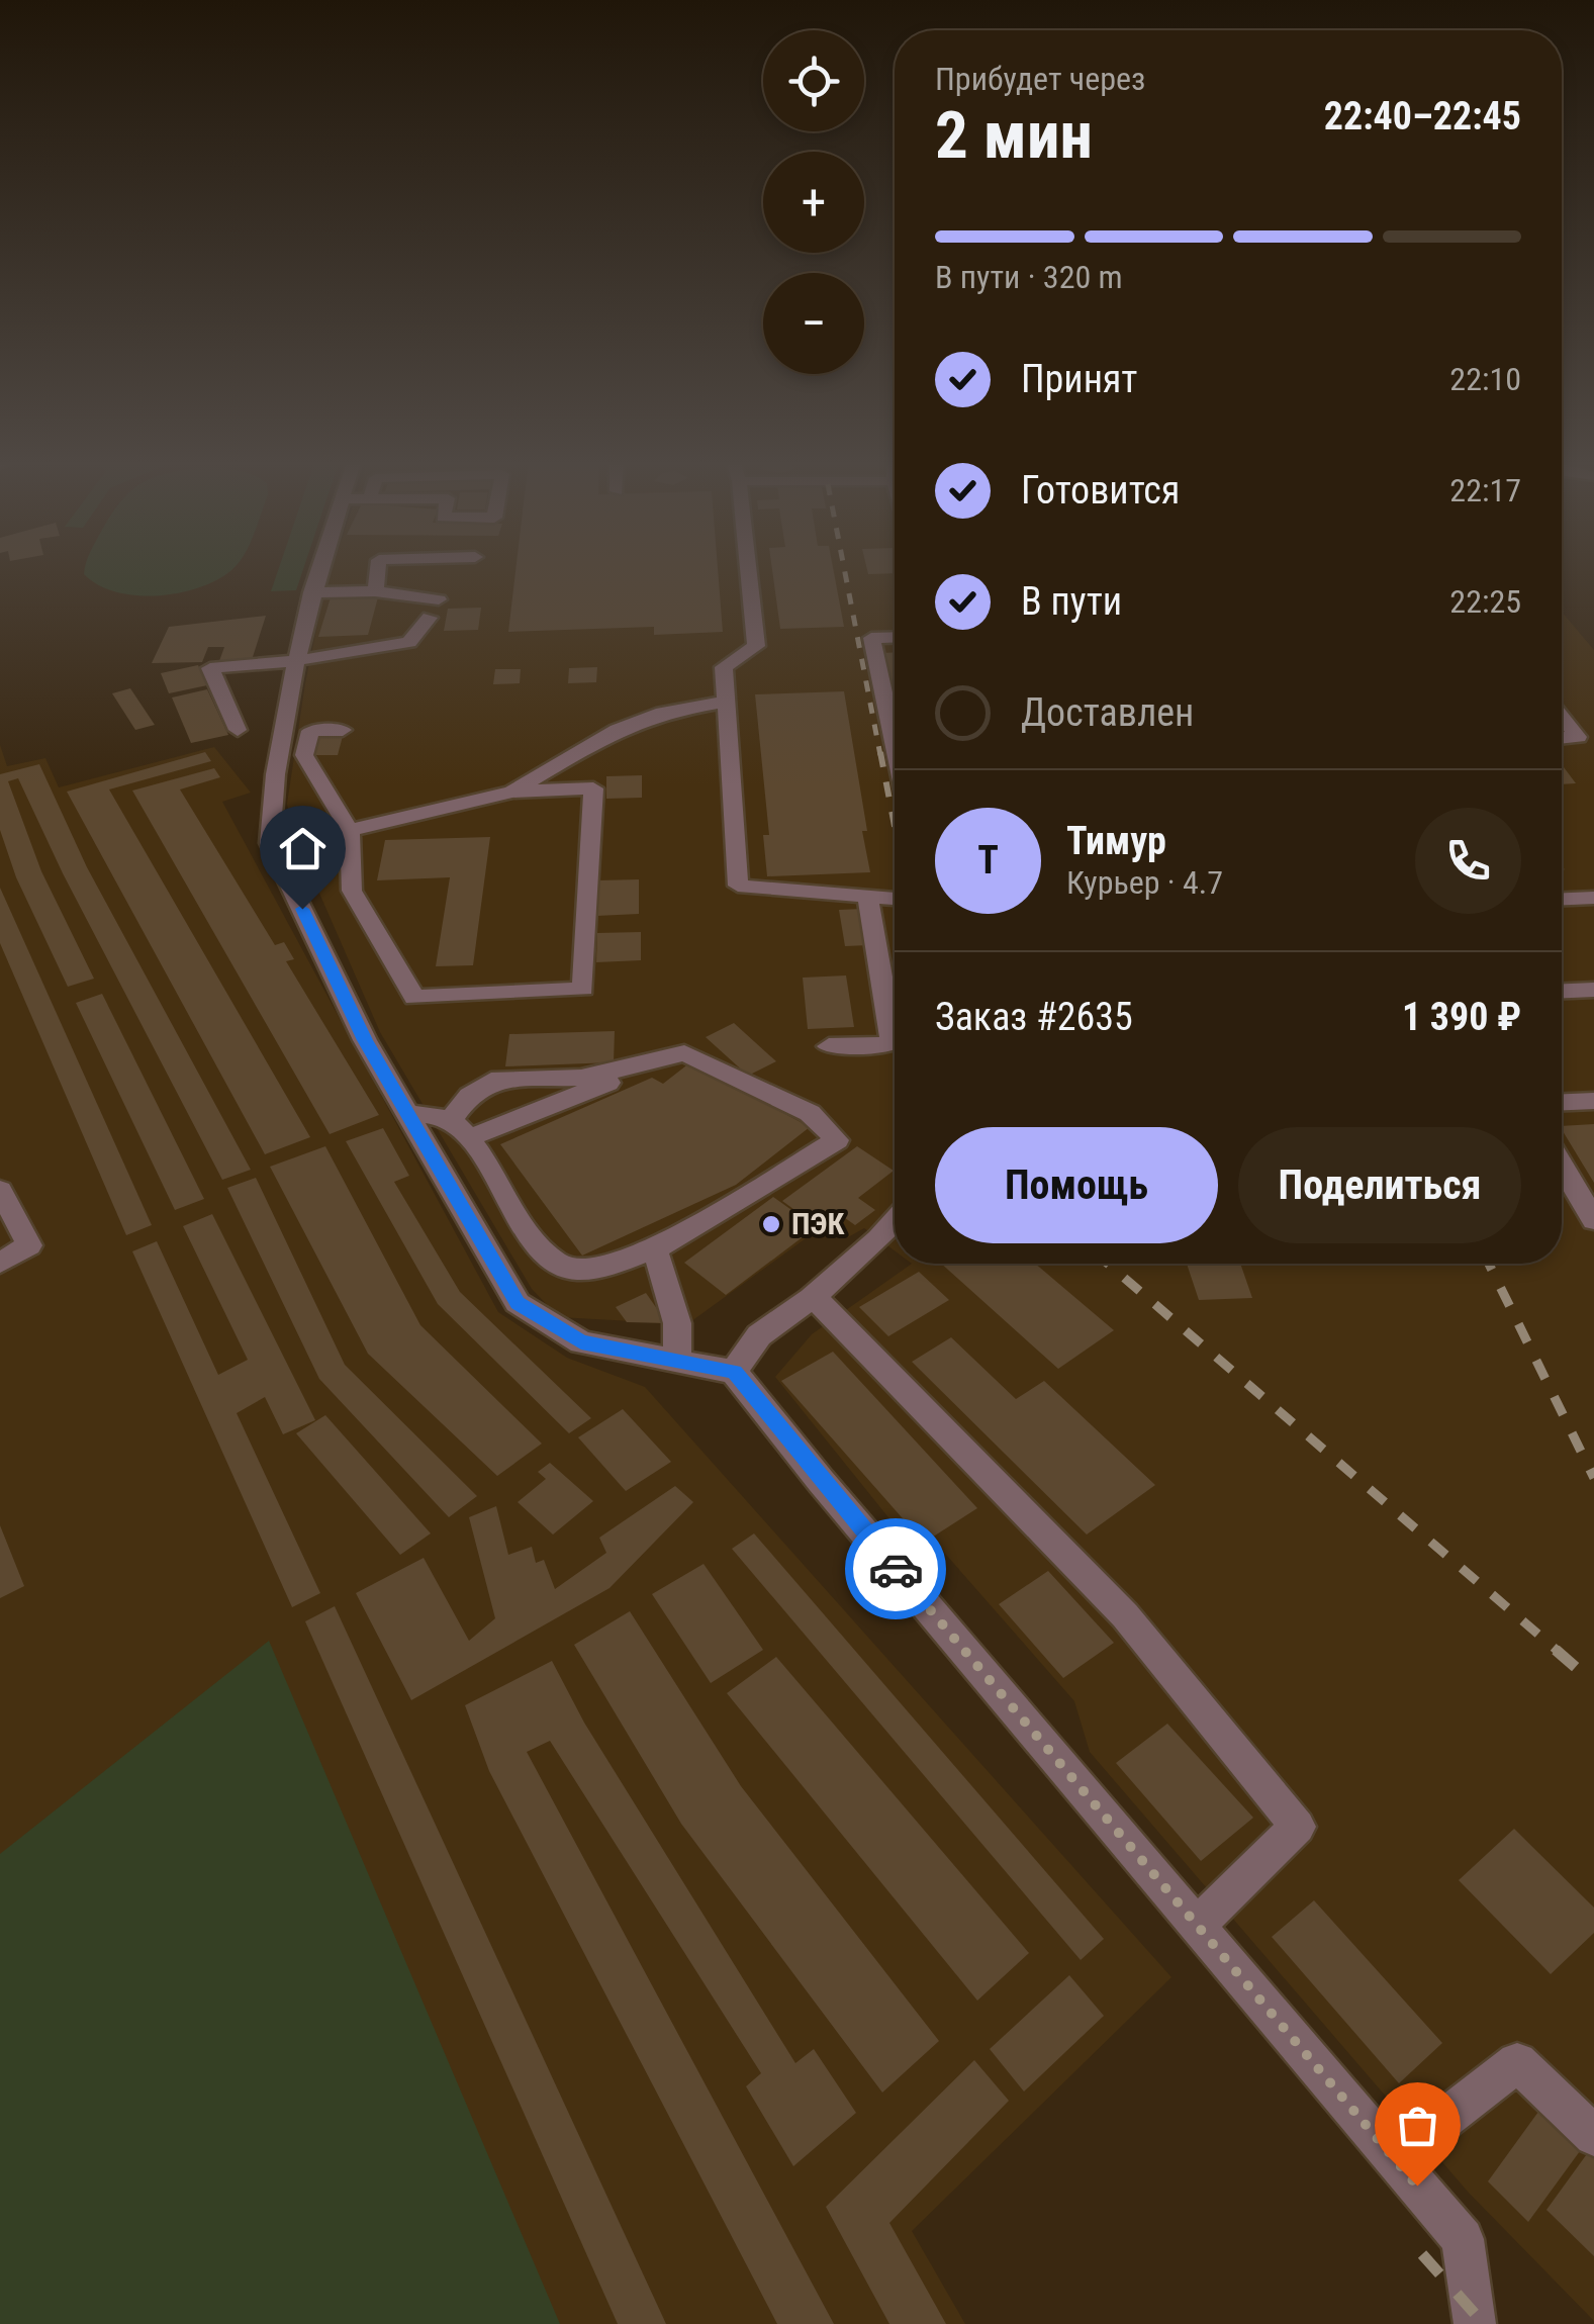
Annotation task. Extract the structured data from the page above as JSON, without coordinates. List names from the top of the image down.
{
  "places": ["ПЭК"],
  "page": {
    "map_buttons": ["+", "−"],
    "heading": ["2 мин", "Прибудет через", "22:40–22:45"],
    "panel": [
      "Тимур",
      "Курьер · 4.7",
      "Заказ #2635",
      "1 390 ₽"
    ],
    "bar": "В пути · 320 m",
    "list": [
      ["Принят", "22:10"],
      ["Готовится", "22:17"],
      ["В пути", "22:25"],
      "Доставлен"
    ],
    "round": "Т",
    "buttons": ["Помощь", "Поделиться"]
  }
}
